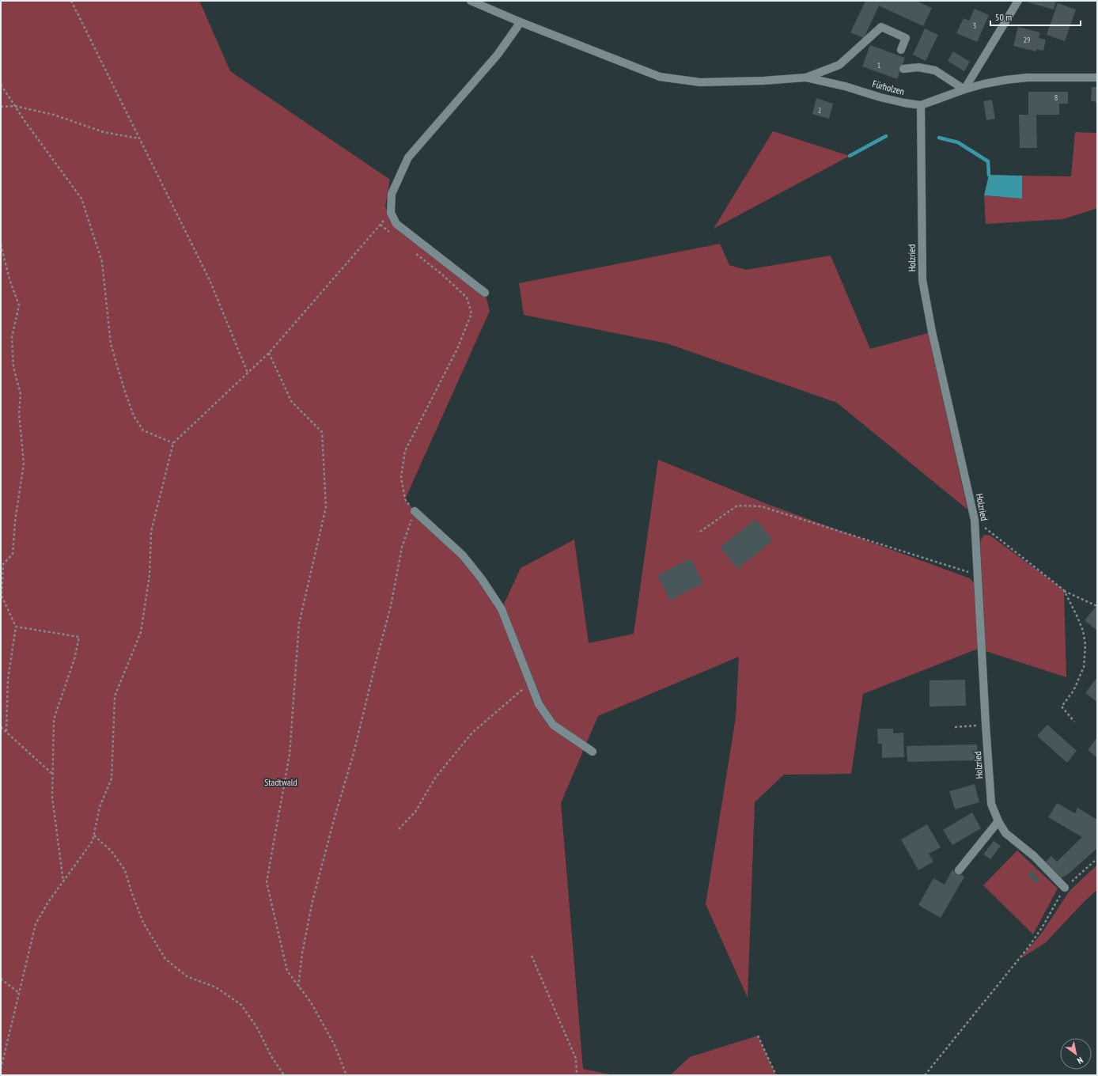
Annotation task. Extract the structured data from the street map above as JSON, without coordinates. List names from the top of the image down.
{
  "streets": {
    "street": ["Fürholzen", "Holzried"]
  },
  "crossings": [
    ["Fürholzen", "Holzried"]
  ],
  "parks": ["Stadtwald"],
  "house_numbers": [
    "3",
    "29",
    "1",
    "8",
    "2"
  ],
  "scale_bar": "50 m",
  "north": "bottom right"
}
